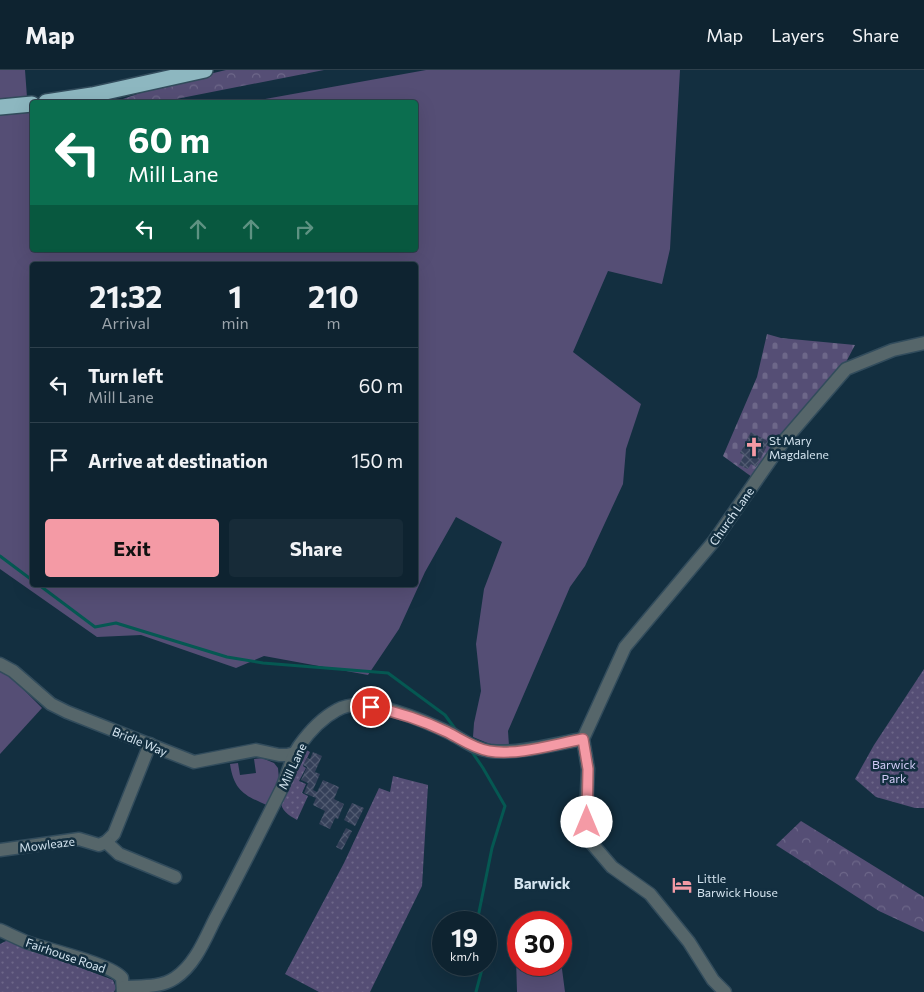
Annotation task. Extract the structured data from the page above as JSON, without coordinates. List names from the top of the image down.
{
  "streets": {
    "street": [
      "Church Lane",
      "Bridle Way",
      "Mill Lane",
      "Mowleaze",
      "Fairhouse Road"
    ]
  },
  "crossings": [
    ["Church Lane", "Mill Lane"],
    ["Bridle Way", "Mill Lane"],
    ["Mill Lane", "Fairhouse Road"]
  ],
  "districts": ["Barwick"],
  "parks": ["Barwick Park"],
  "places": {
    "church": ["St Mary Magdalene"],
    "hotel": ["Little Barwick House"]
  },
  "page": {
    "header": "Map",
    "nav": ["Map", "Layers", "Share"],
    "turn": ["60 m", "Mill Lane"],
    "eta": [
      "21:32",
      "Arrival",
      "1",
      "min",
      "210",
      "m"
    ],
    "list": [
      {
        "name": "Turn left",
        "note": "Mill Lane",
        "value": "60 m"
      },
      {
        "name": "Arrive at destination",
        "value": "150 m"
      }
    ],
    "buttons": ["Exit", "Share"],
    "speed": "19 km/h",
    "limit": "30"
  }
}
